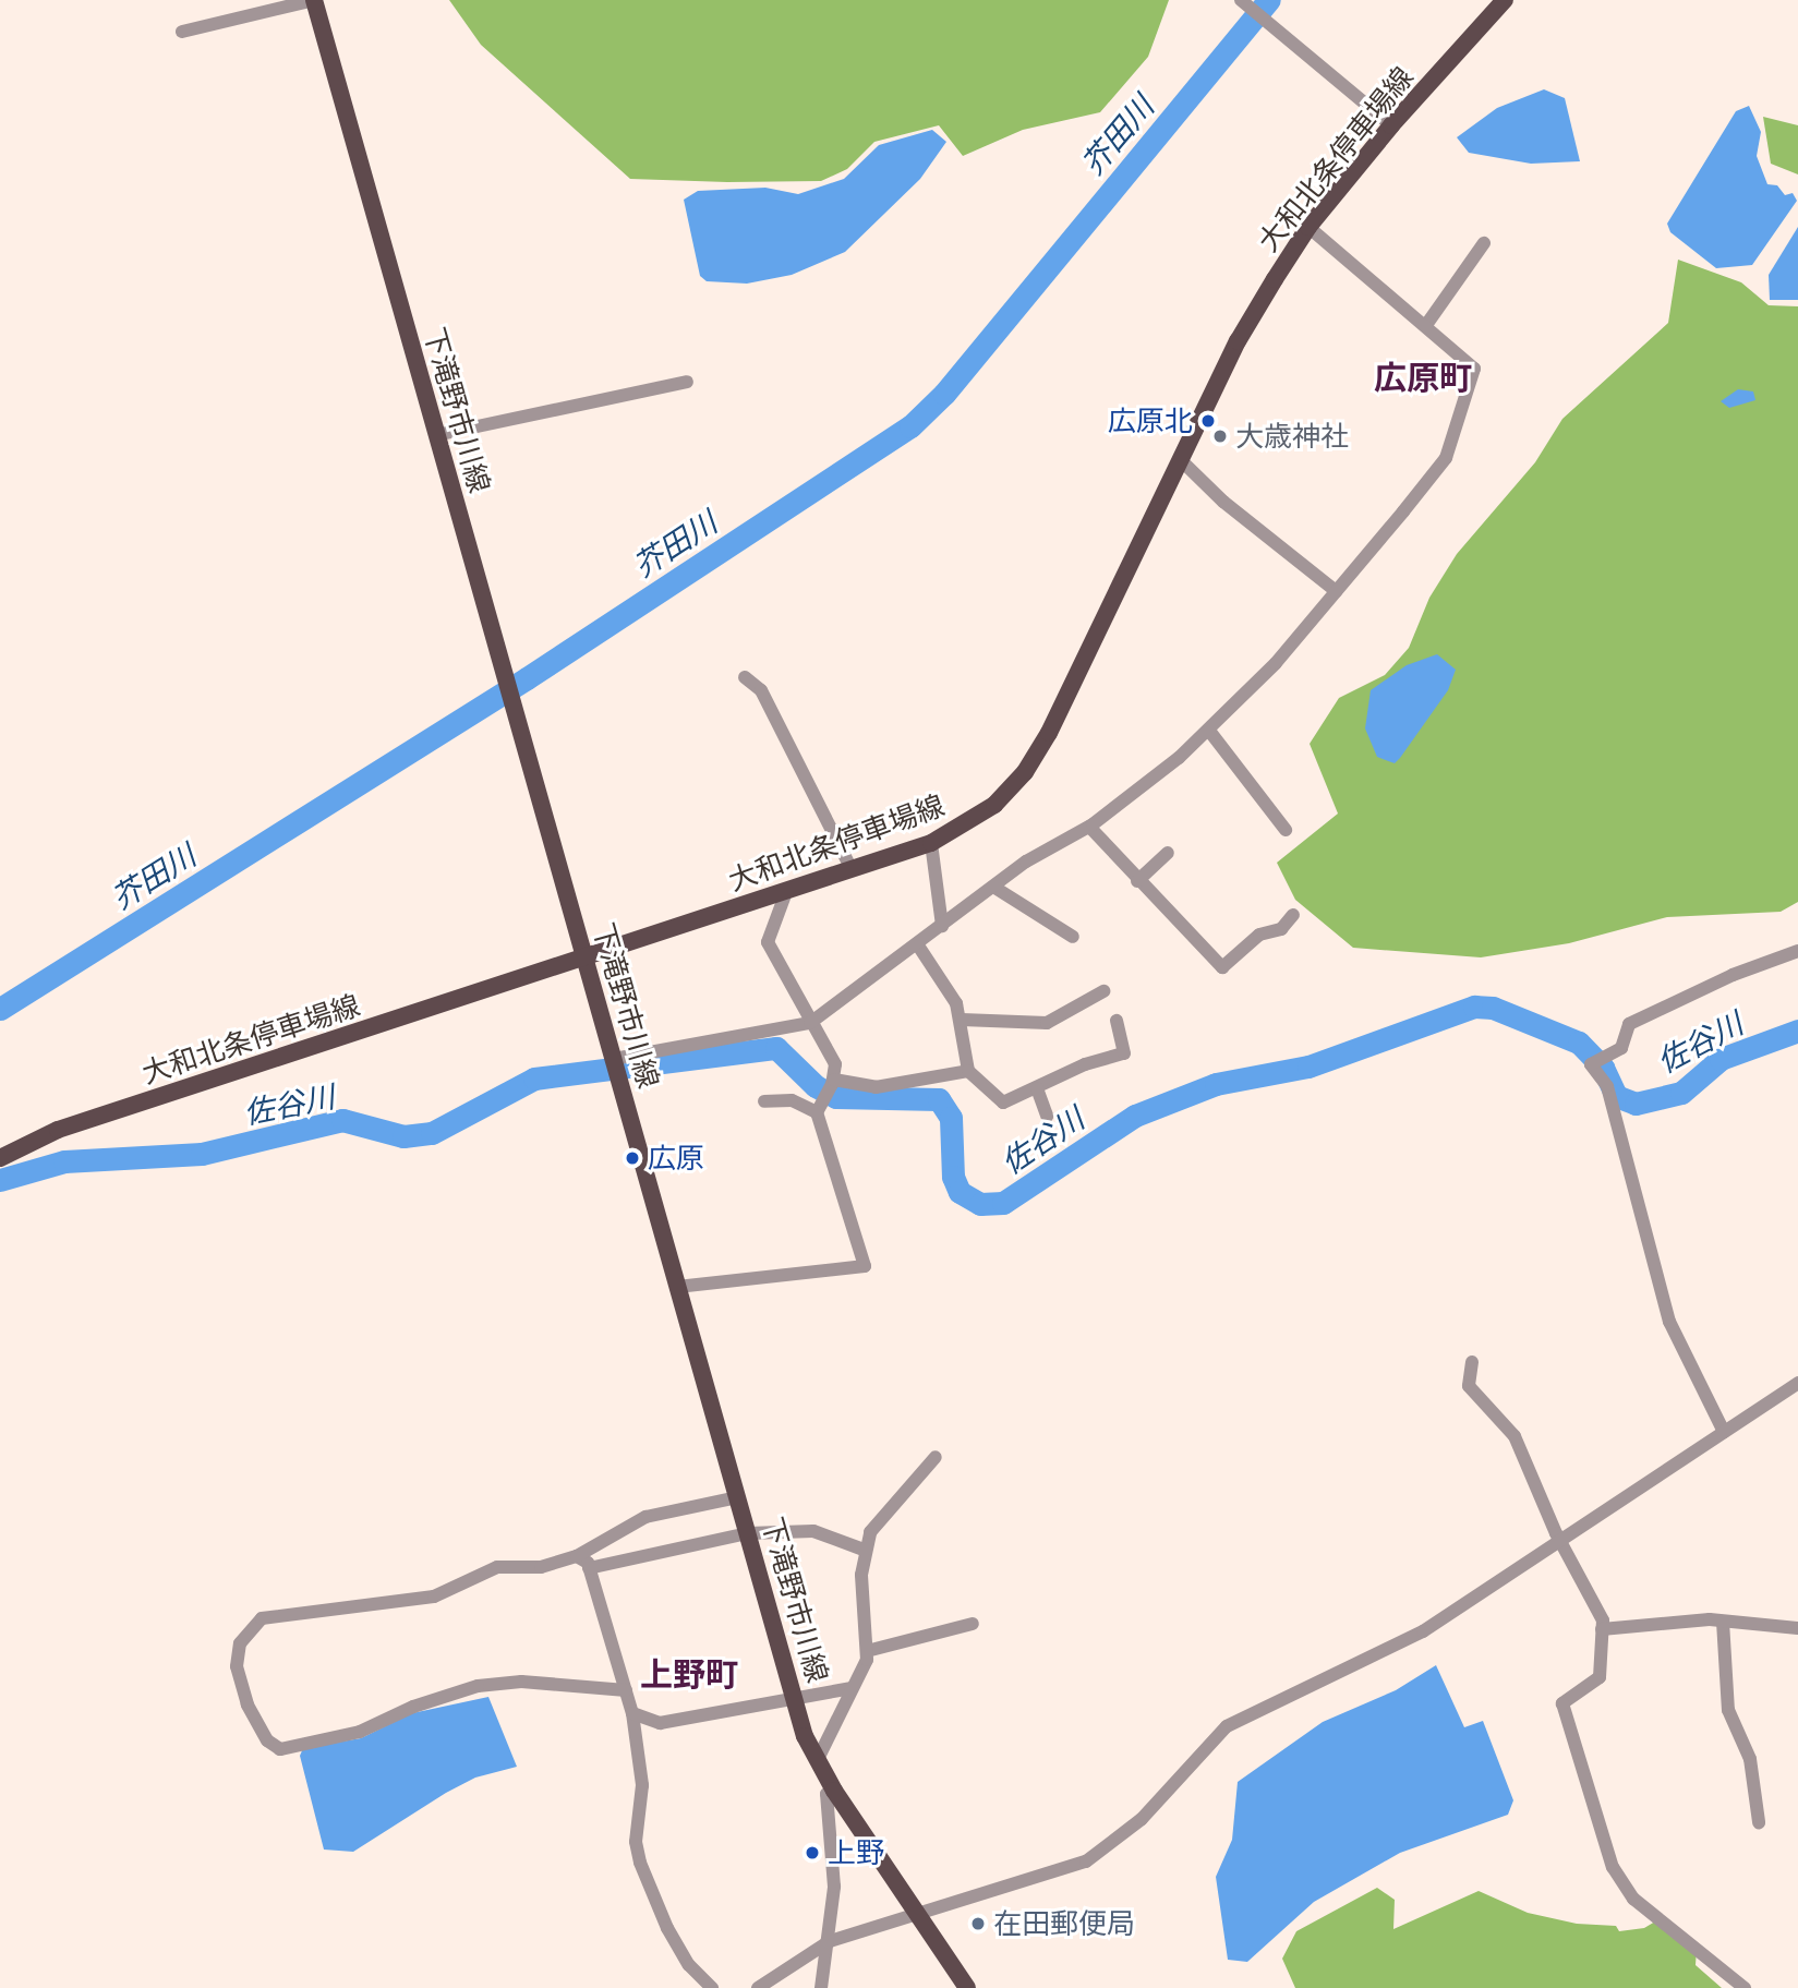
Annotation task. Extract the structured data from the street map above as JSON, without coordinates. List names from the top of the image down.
{
  "streets": {
    "main road": ["大和北条停車場線", "下滝野市川線"]
  },
  "crossings": [
    ["大和北条停車場線", "下滝野市川線"]
  ],
  "districts": ["広原町", "上野町"],
  "water": ["芥田川", "佐谷川"],
  "places": [
    "広原北",
    "大歳神社",
    "広原",
    "上野",
    "在田郵便局"
  ]
}
